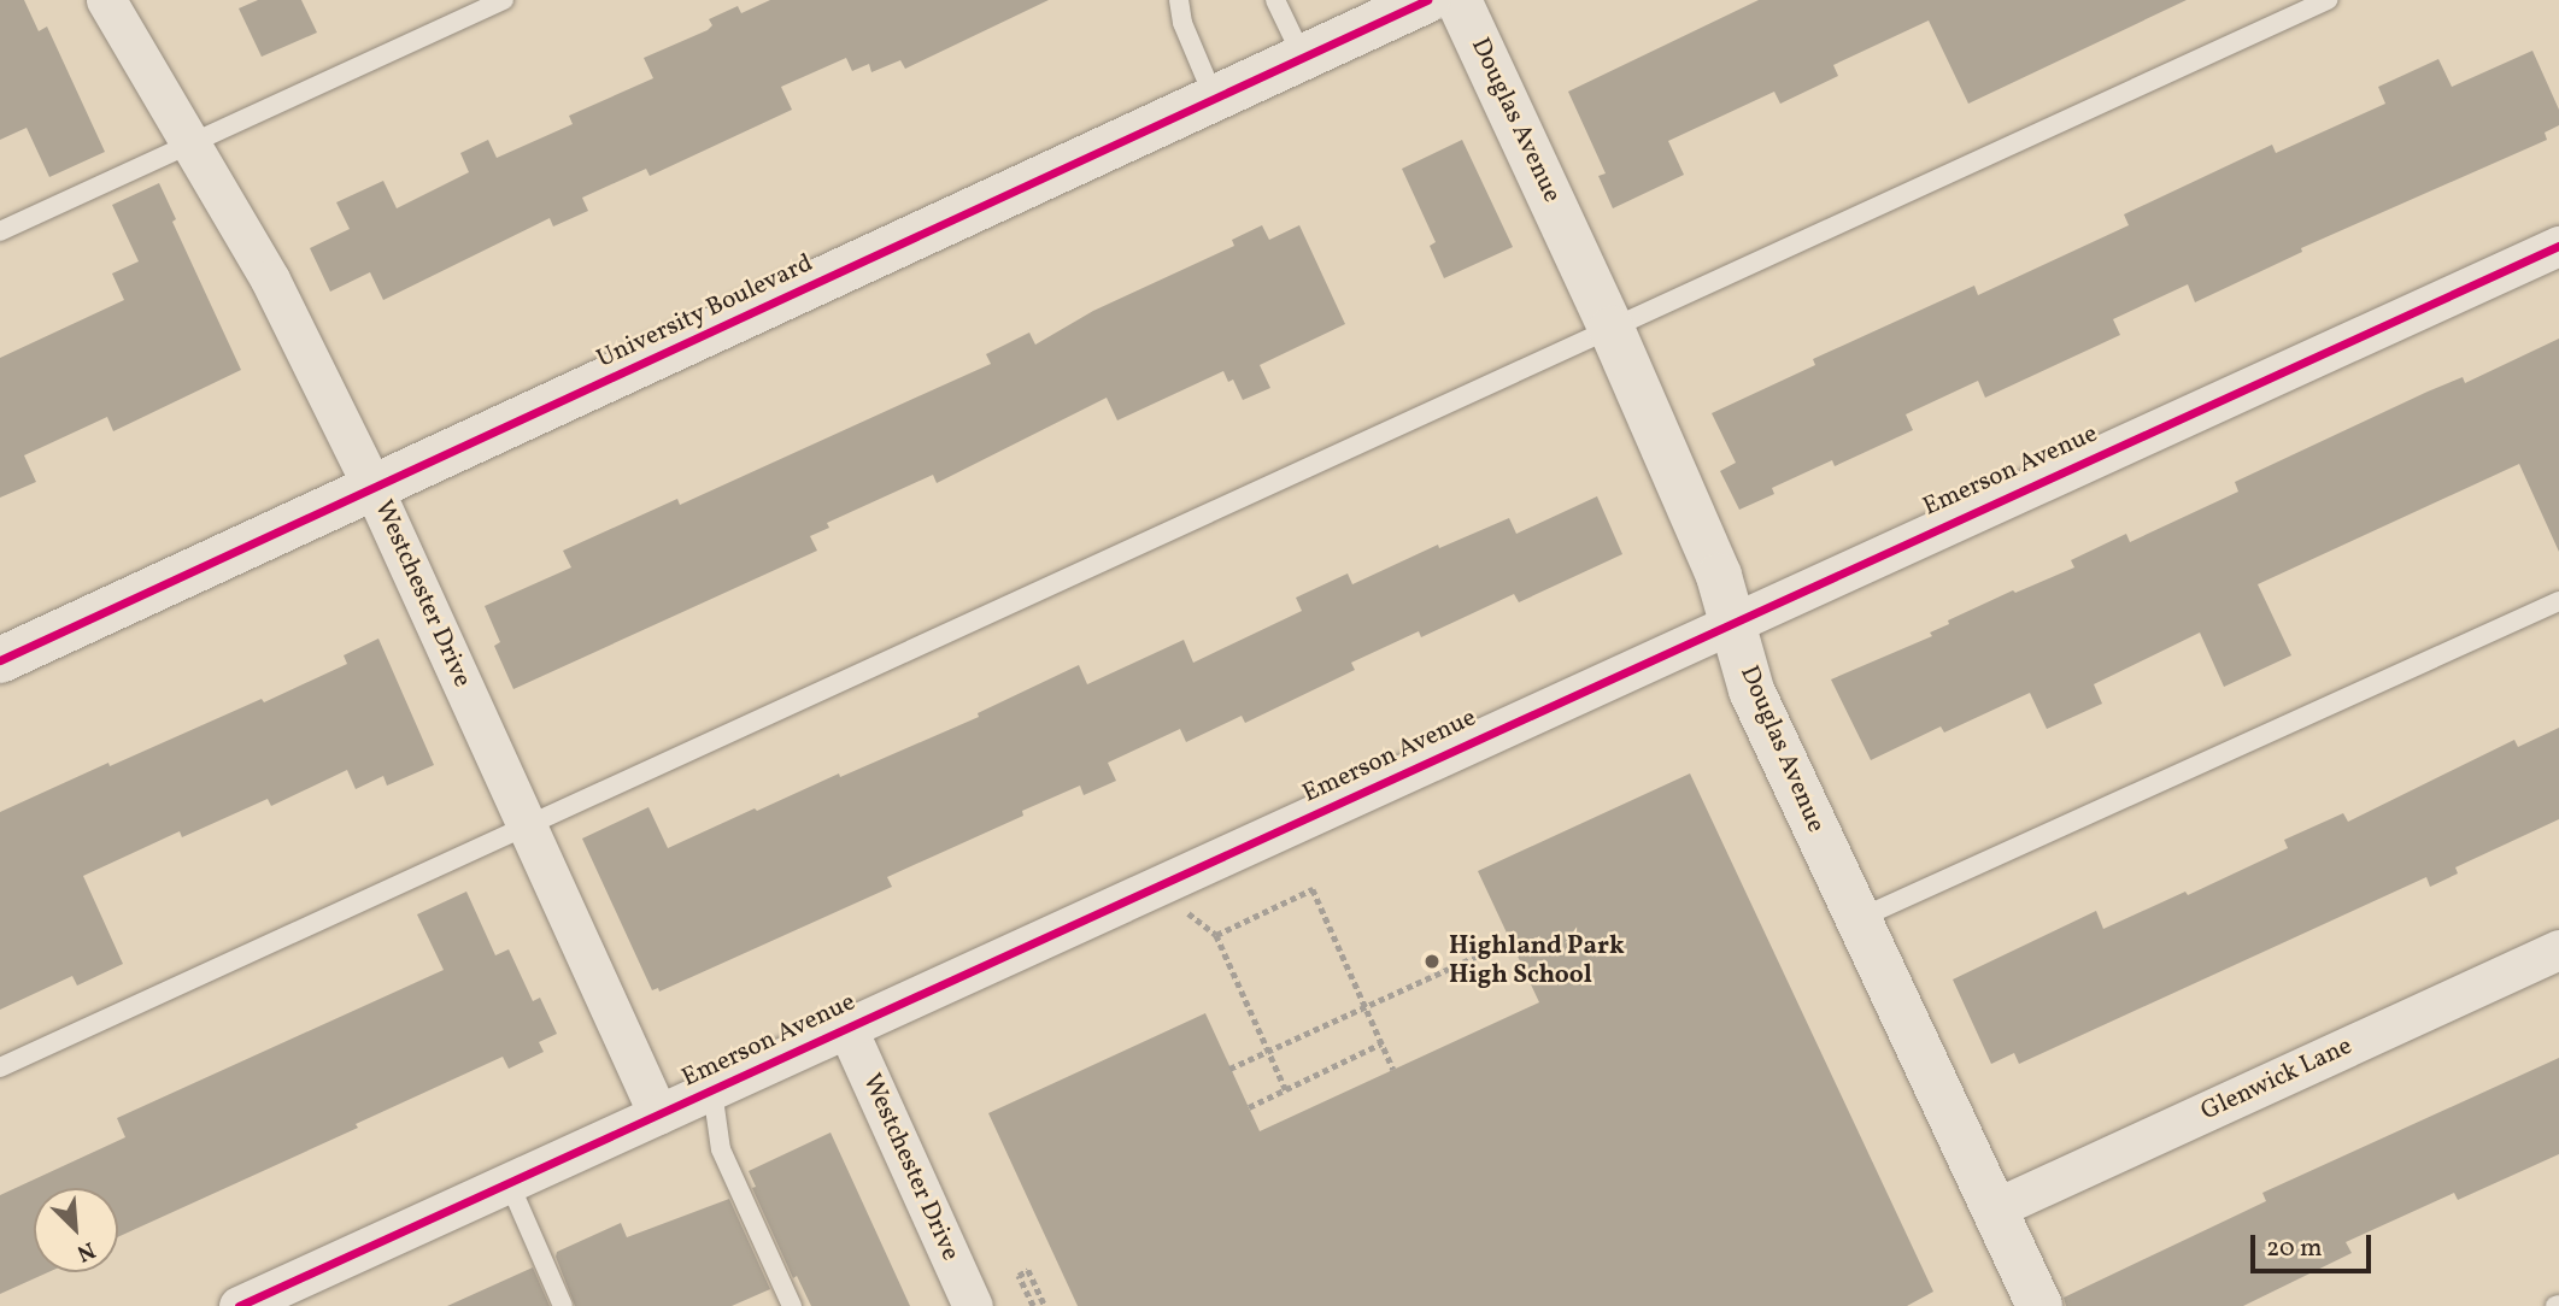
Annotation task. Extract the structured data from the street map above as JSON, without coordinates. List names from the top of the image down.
{
  "streets": {
    "street": [
      "Douglas Avenue",
      "University Boulevard",
      "Emerson Avenue",
      "Westchester Drive",
      "Glenwick Lane"
    ]
  },
  "crossings": [
    ["Douglas Avenue", "Emerson Avenue"],
    ["Douglas Avenue", "Glenwick Lane"],
    ["University Boulevard", "Westchester Drive"],
    ["Emerson Avenue", "Westchester Drive"]
  ],
  "places": ["Highland Park High School"],
  "scale_bar": "20 m",
  "north": "bottom right"
}
